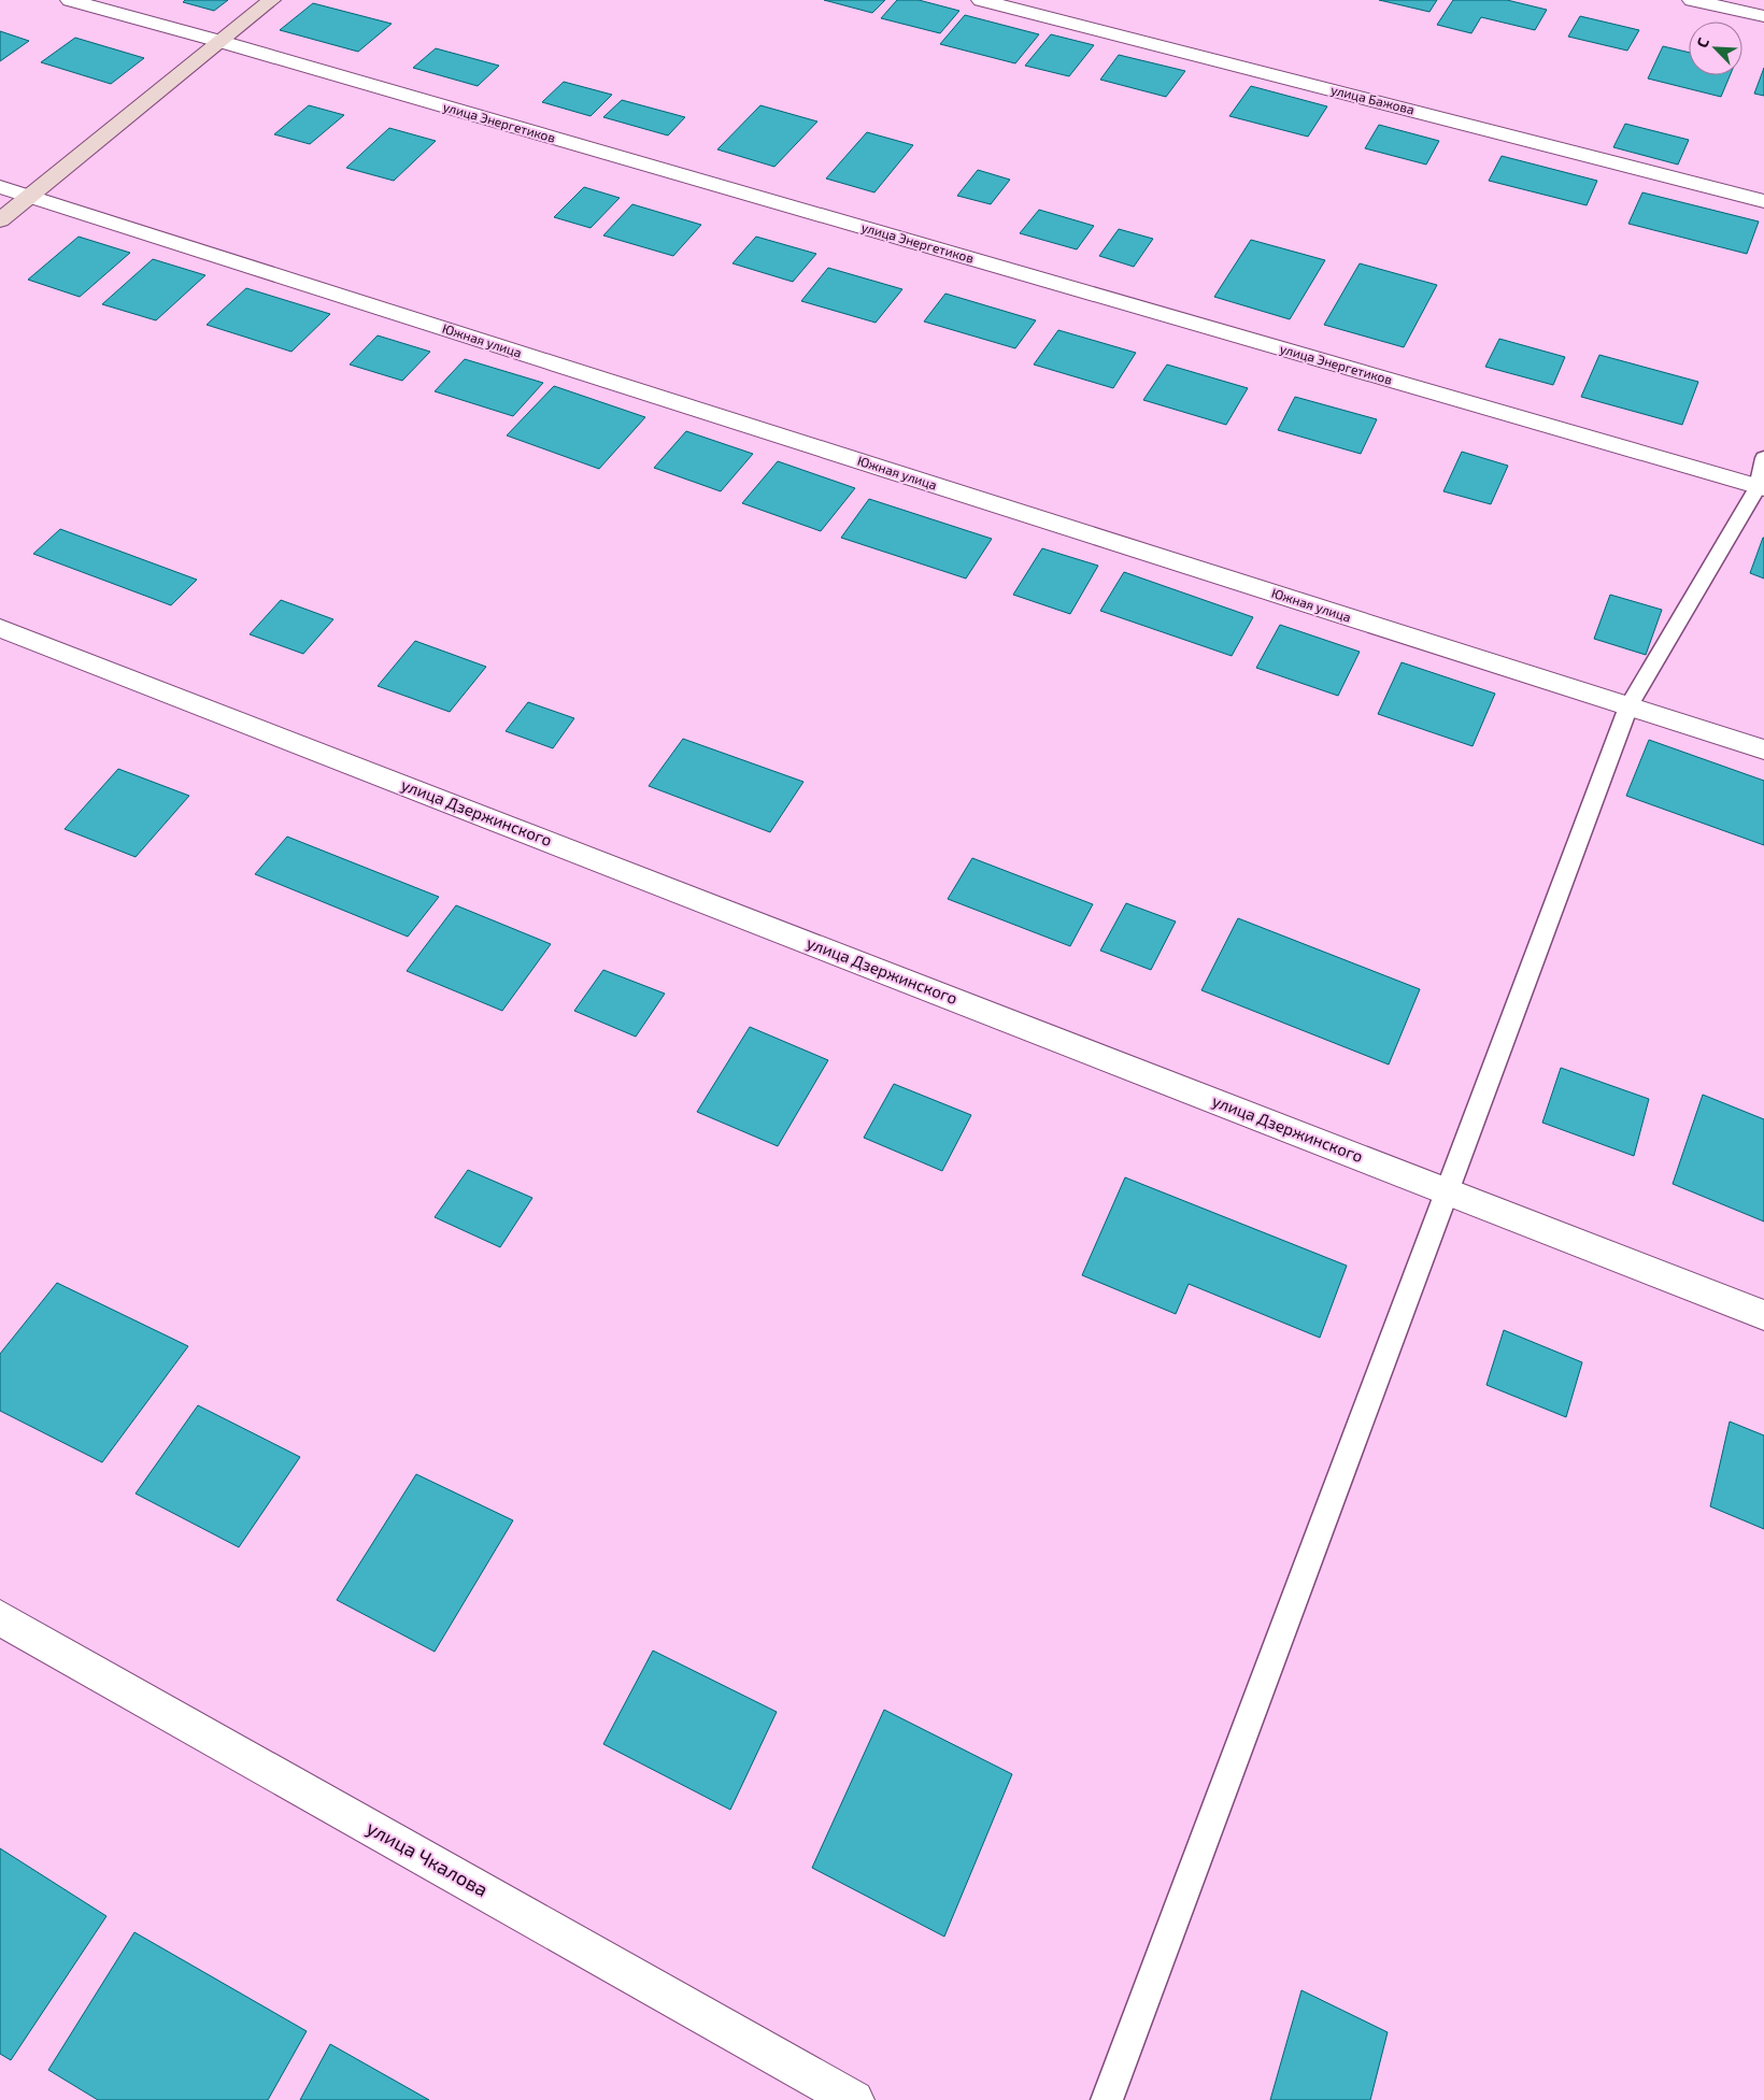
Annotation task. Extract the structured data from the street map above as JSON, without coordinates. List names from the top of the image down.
{
  "streets": {
    "street": [
      "улица Бажова",
      "улица Энергетиков",
      "Южная улица",
      "улица Дзержинского",
      "улица Чкалова"
    ]
  },
  "north": "top left"
}
